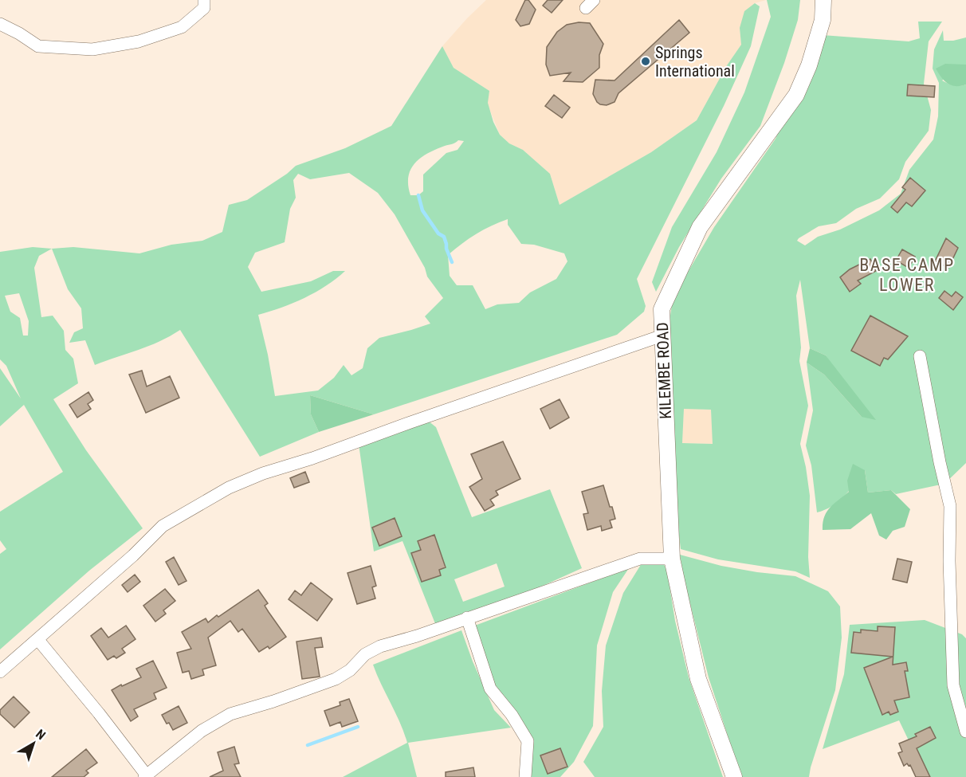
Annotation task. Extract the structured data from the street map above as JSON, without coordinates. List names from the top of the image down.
{
  "streets": {
    "main road": ["KILEMBE ROAD"]
  },
  "districts": ["BASE CAMP LOWER"],
  "places": ["Springs International"],
  "north": "top right"
}
